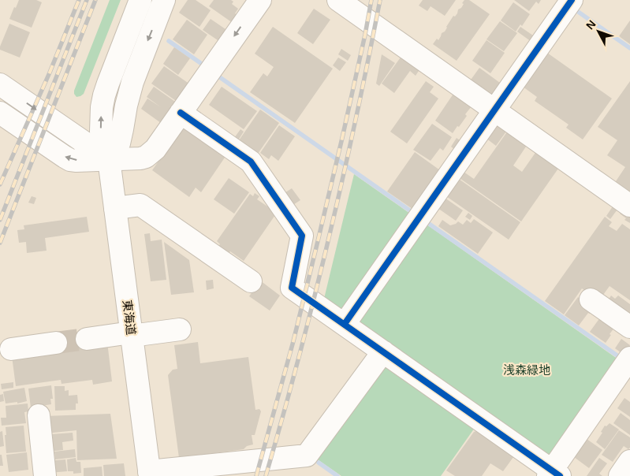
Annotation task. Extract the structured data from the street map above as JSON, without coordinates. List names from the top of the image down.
{
  "streets": {
    "main road": ["東海道"]
  },
  "parks": ["浅森緑地"],
  "north": "top left"
}
